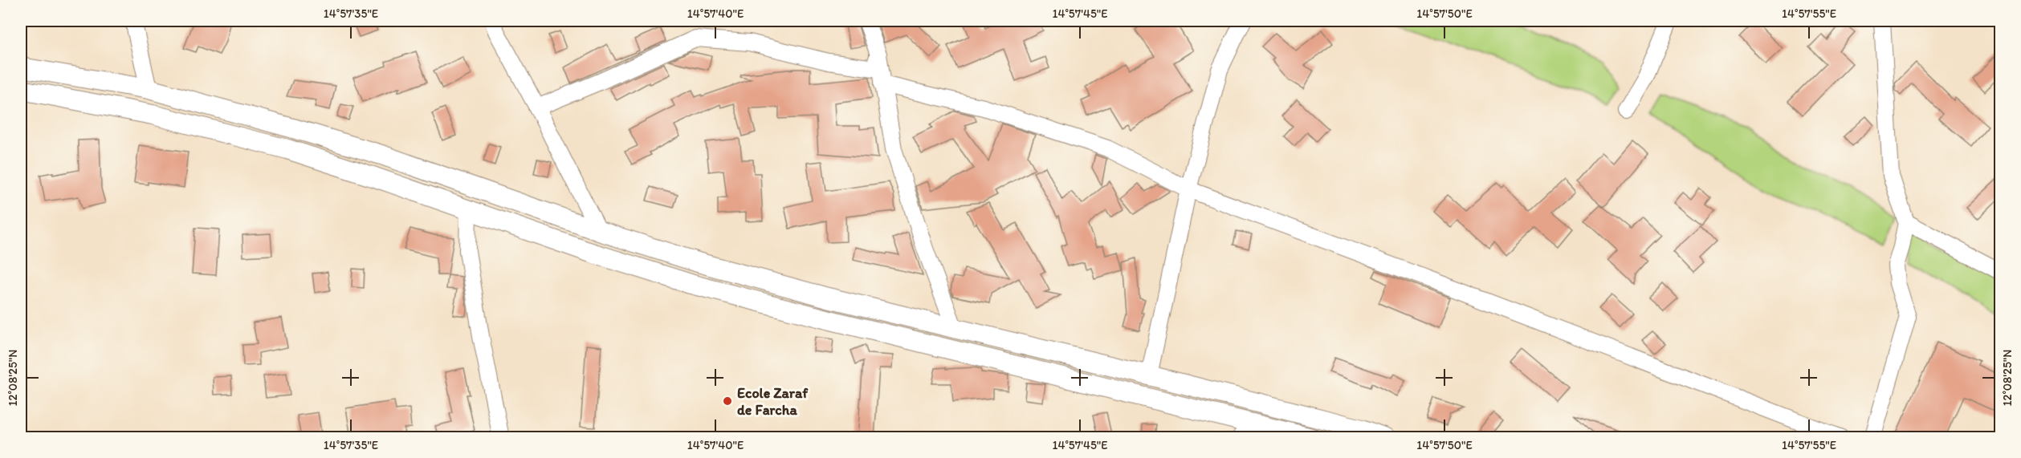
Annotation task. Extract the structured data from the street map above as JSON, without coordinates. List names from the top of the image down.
{
  "places": ["Ecole Zaraf de Farcha"],
  "coordinates": [
    "14°57'35\"E",
    "14°57'40\"E",
    "14°57'45\"E",
    "14°57'50\"E",
    "14°57'55\"E",
    "12°08'25\"N"
  ]
}
